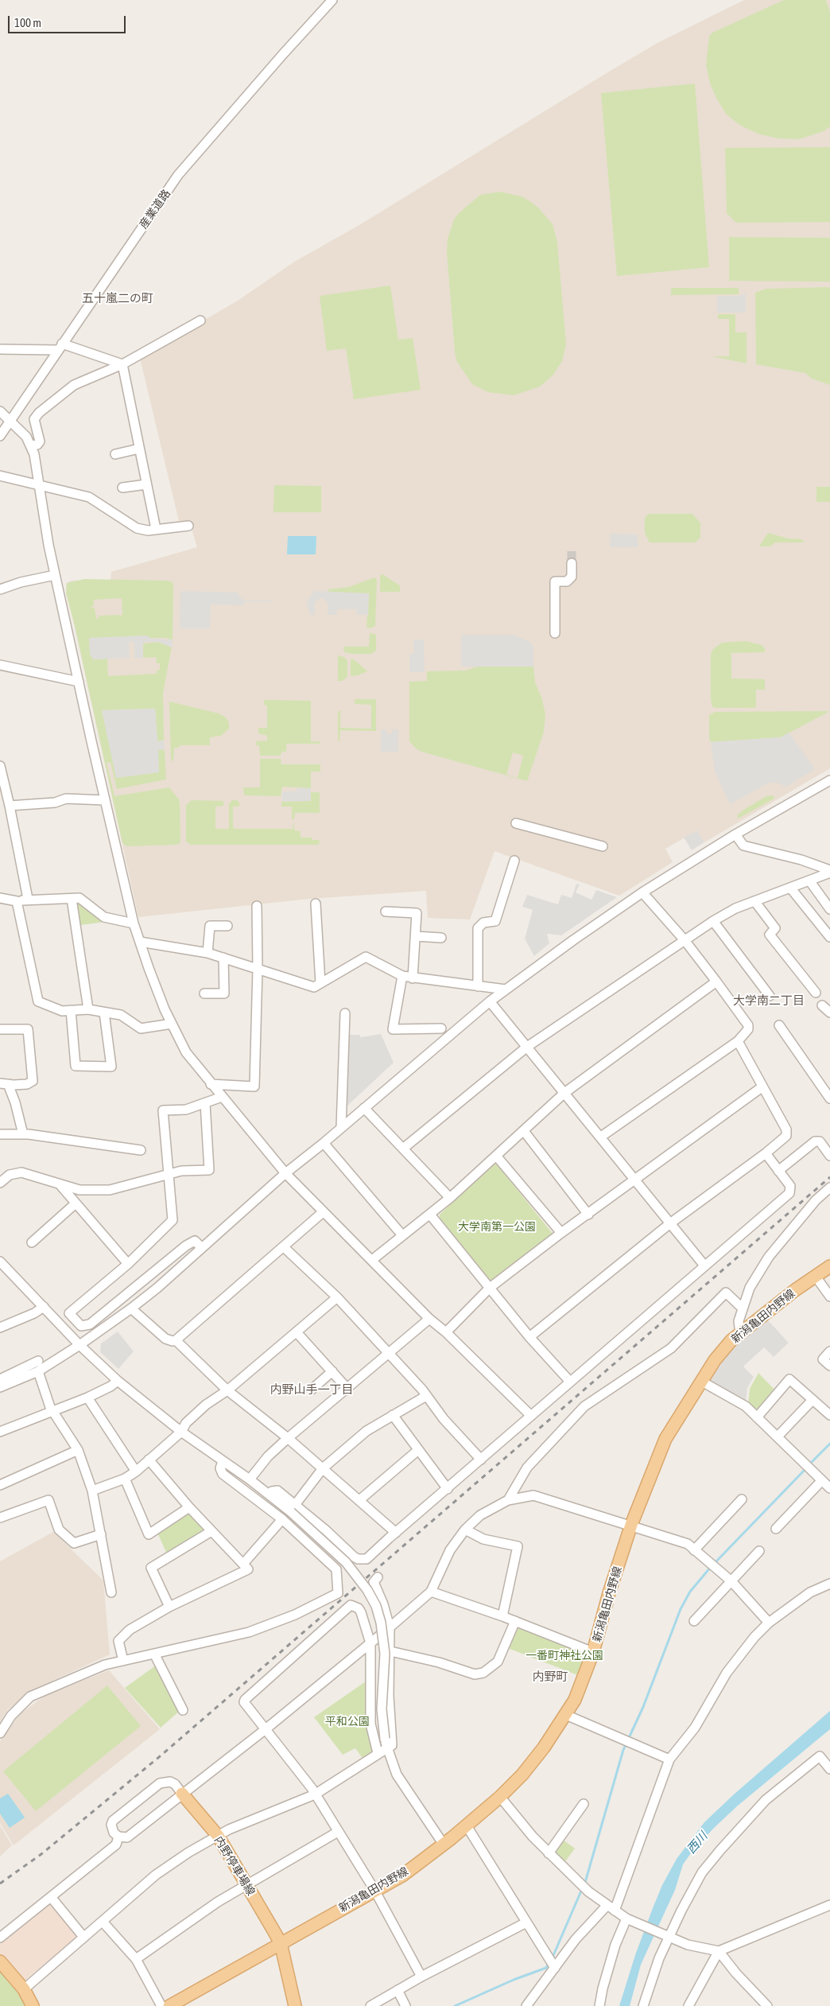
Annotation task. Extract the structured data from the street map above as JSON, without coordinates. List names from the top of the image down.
{
  "streets": {
    "main road": ["新潟亀田内野線", "内野停車場線"],
    "street": ["産業道路"]
  },
  "crossings": [
    ["新潟亀田内野線", "内野停車場線"]
  ],
  "districts": [
    "五十嵐二の町",
    "大学南二丁目",
    "内野山手一丁目",
    "内野町"
  ],
  "water": ["西川"],
  "parks": ["大学南第一公園", "一番町神社公園", "平和公園"],
  "scale_bar": "100 m"
}
